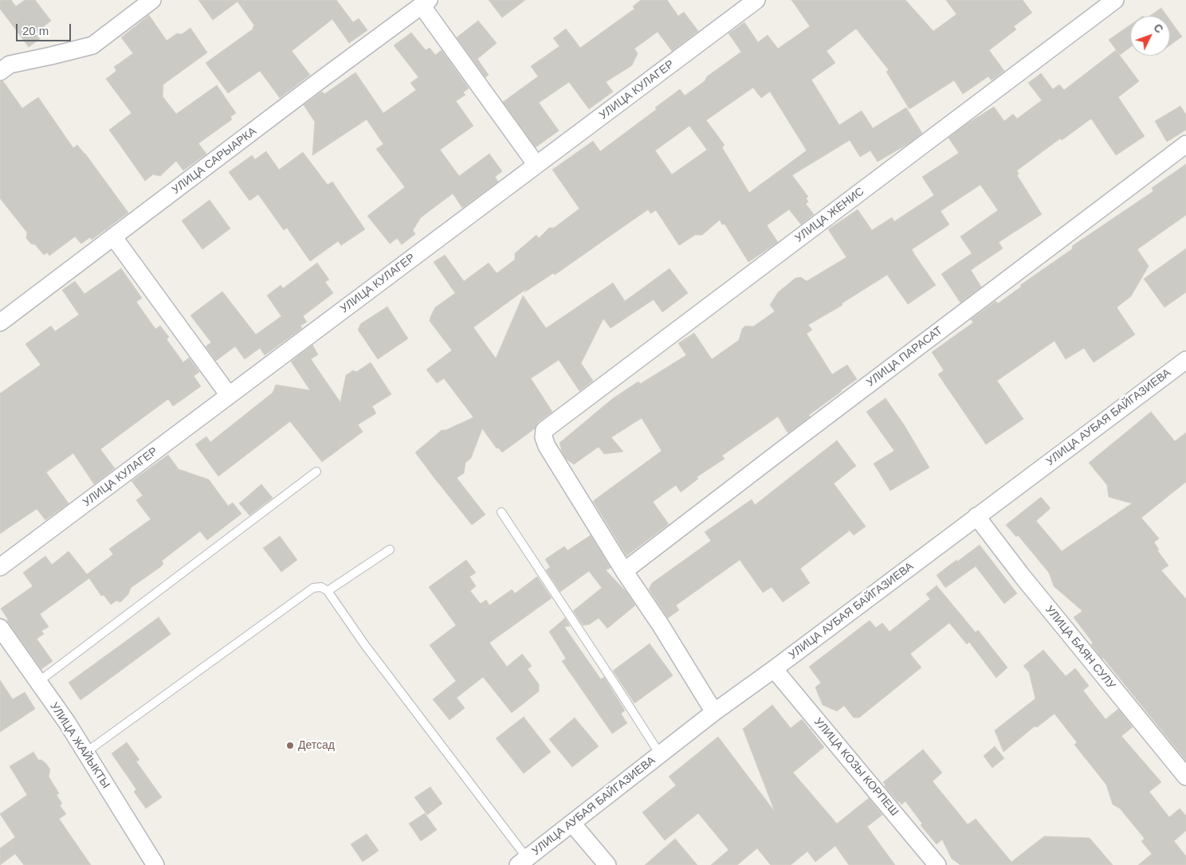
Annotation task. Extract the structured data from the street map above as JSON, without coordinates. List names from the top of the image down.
{
  "streets": {
    "street": [
      "УЛИЦА КУЛАГЕР",
      "УЛИЦА САРЫАРКА",
      "УЛИЦА ЖЕНИС",
      "УЛИЦА ПАРАСАТ",
      "УЛИЦА АУБАЯ БАЙГАЗИЕВА",
      "УЛИЦА БАЯН СУЛУ",
      "УЛИЦА ЖАЙЫКТЫ",
      "УЛИЦА КОЗЫ КОРПЕШ"
    ]
  },
  "crossings": [
    ["УЛИЦА ЖЕНИС", "УЛИЦА ПАРАСАТ"],
    ["УЛИЦА АУБАЯ БАЙГАЗИЕВА", "УЛИЦА БАЯН СУЛУ"],
    ["УЛИЦА АУБАЯ БАЙГАЗИЕВА", "УЛИЦА КОЗЫ КОРПЕШ"]
  ],
  "places": ["Детсад"],
  "scale_bar": "20 m",
  "north": "top right"
}
